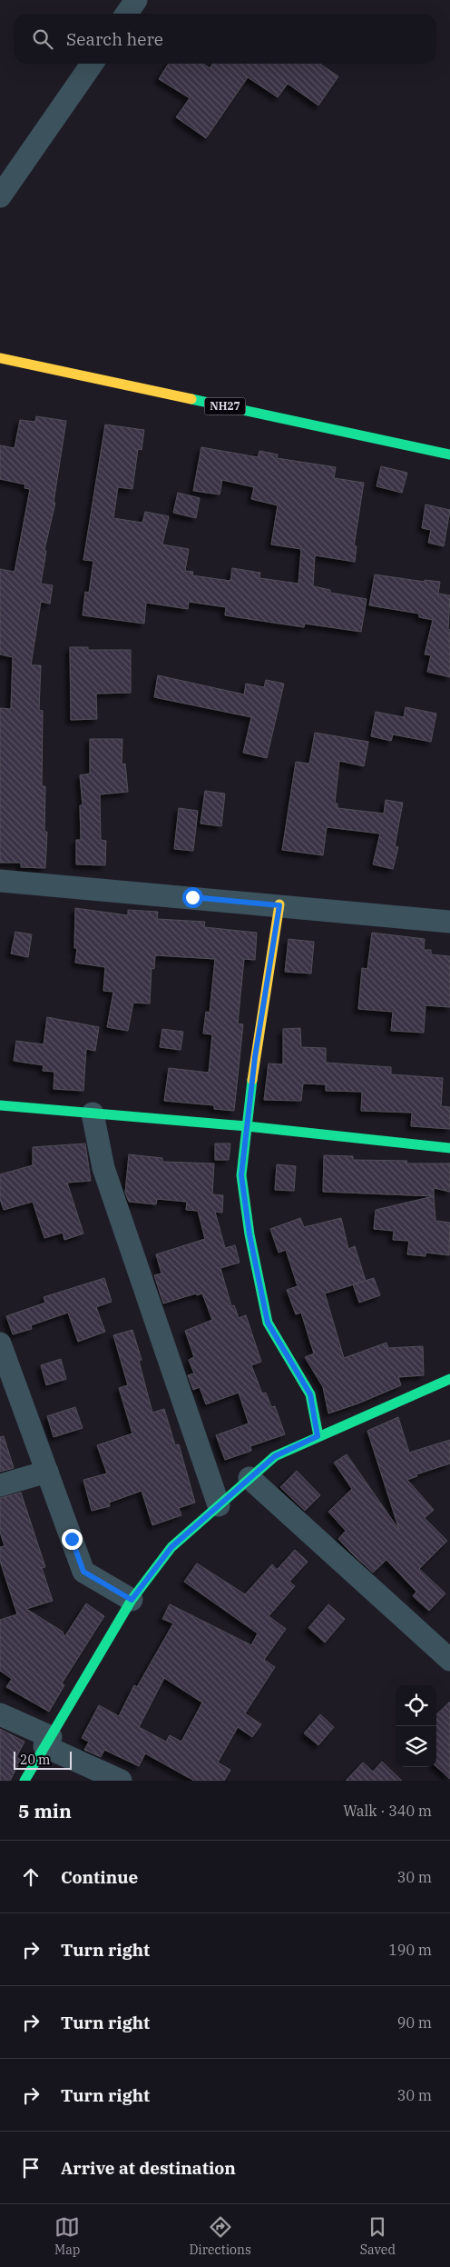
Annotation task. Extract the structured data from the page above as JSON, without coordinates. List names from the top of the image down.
{
  "streets": {
    "main road": ["NH27"]
  },
  "scale_bar": "20 m",
  "page": {
    "search": "Search here",
    "scale": "20 m",
    "heading": ["5 min", "Walk · 340 m"],
    "list": [
      ["Continue", "30 m"],
      ["Turn right", "190 m"],
      ["Turn right", "90 m"],
      ["Turn right", "30 m"],
      "Arrive at destination"
    ],
    "nav": ["Map", "Directions", "Saved"]
  }
}
